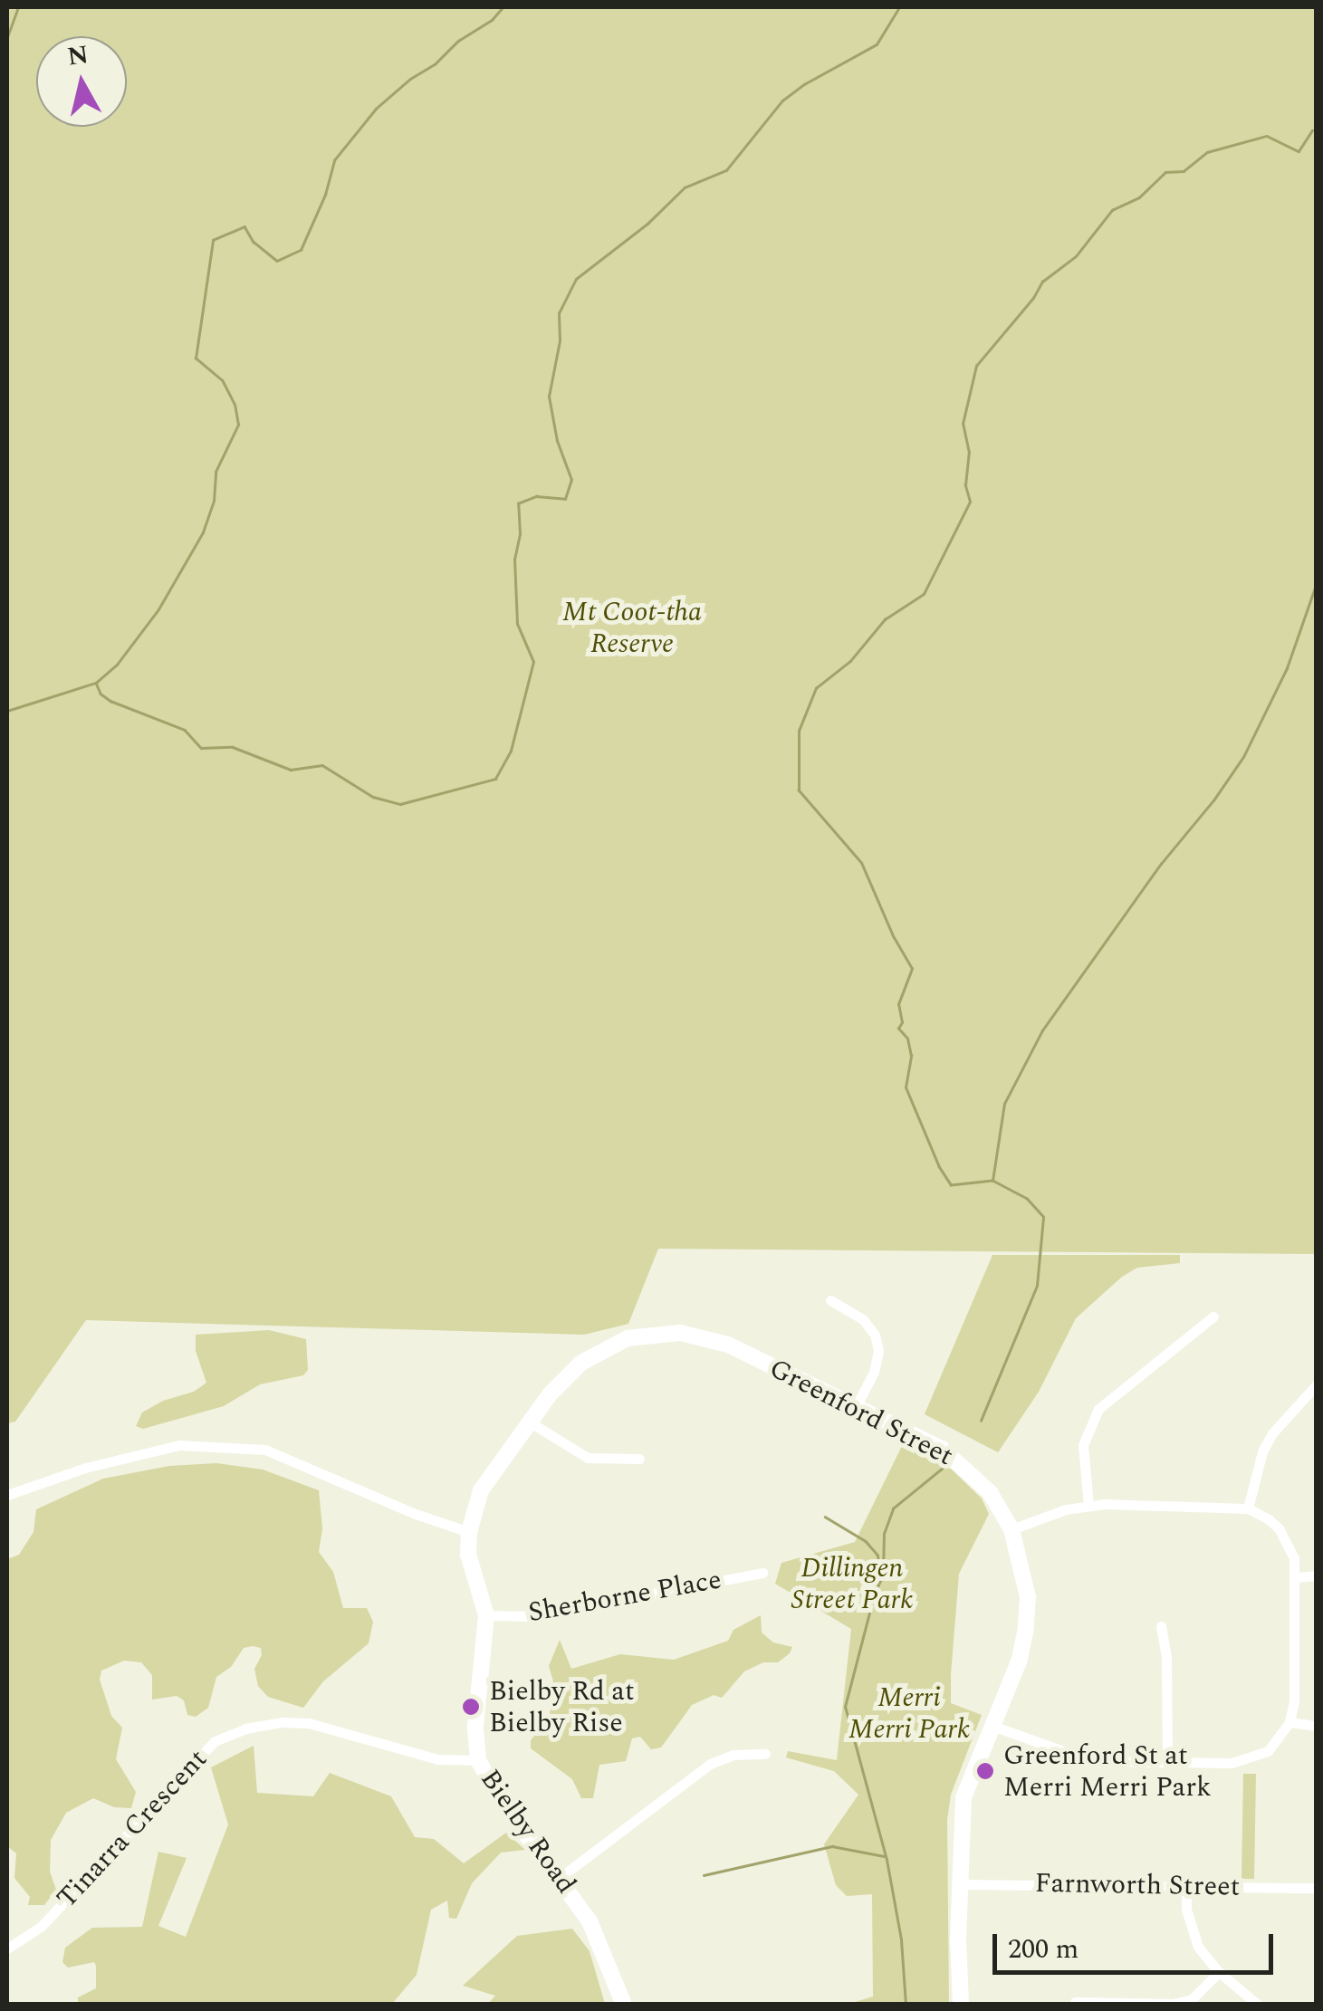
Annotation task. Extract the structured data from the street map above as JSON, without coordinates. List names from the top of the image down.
{
  "streets": {
    "street": [
      "Greenford Street",
      "Sherborne Place",
      "Tinarra Crescent",
      "Bielby Road",
      "Farnworth Street"
    ]
  },
  "crossings": [
    ["Greenford Street", "Bielby Road"],
    ["Greenford Street", "Farnworth Street"],
    ["Sherborne Place", "Bielby Road"],
    ["Tinarra Crescent", "Bielby Road"]
  ],
  "parks": ["Mt Coot-tha Reserve", "Dillingen Street Park", "Merri Merri Park"],
  "places": ["Bielby Rd at Bielby Rise", "Greenford St at Merri Merri Park"],
  "scale_bar": "200 m",
  "north": "top"
}
